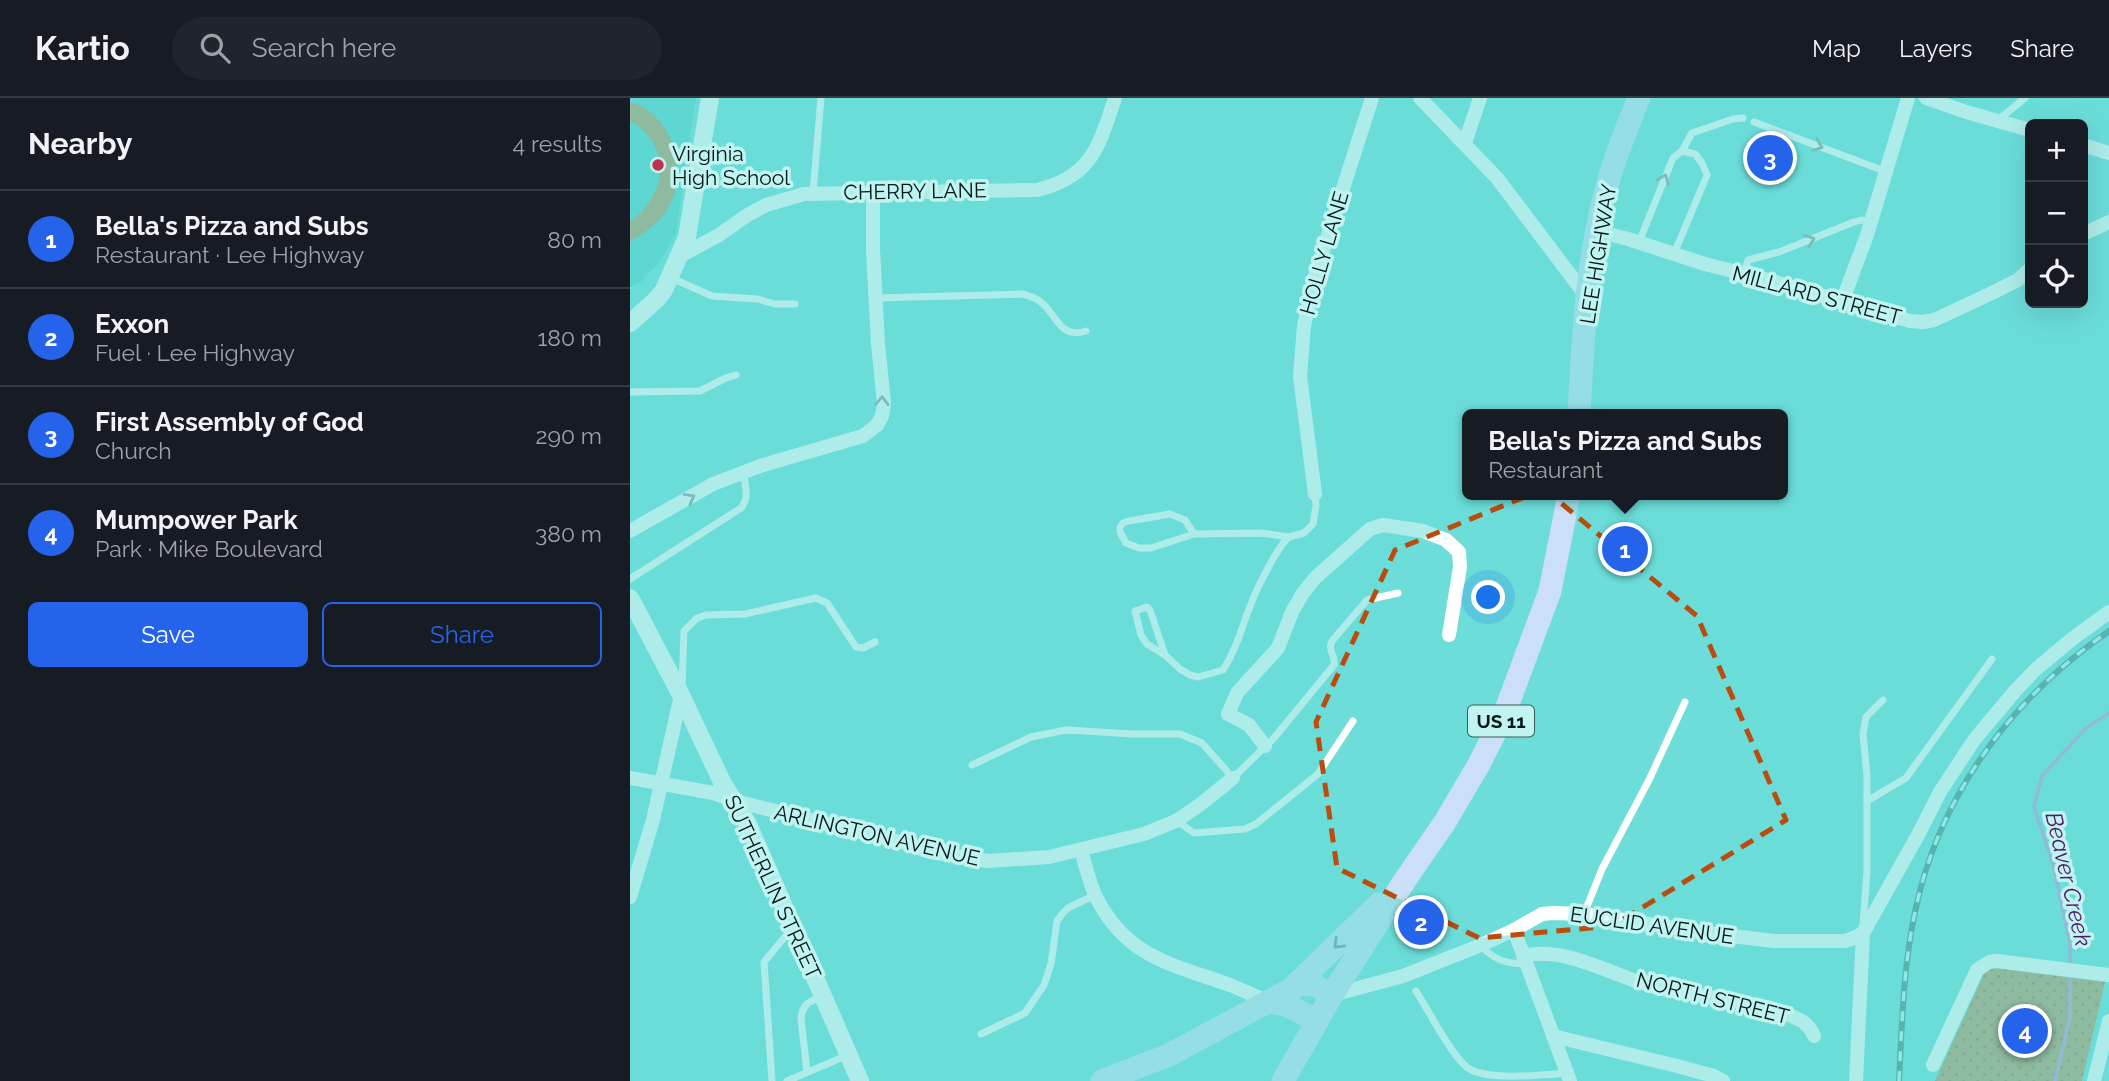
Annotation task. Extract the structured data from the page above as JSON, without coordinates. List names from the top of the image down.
{
  "streets": {
    "main road": ["LEE HIGHWAY", "US 11"],
    "street": [
      "CHERRY LANE",
      "HOLLY LANE",
      "MILLARD STREET",
      "ARLINGTON AVENUE",
      "SUTHERLIN STREET",
      "EUCLID AVENUE",
      "NORTH STREET"
    ]
  },
  "crossings": [
    ["LEE HIGHWAY", "MILLARD STREET"],
    ["US 11", "EUCLID AVENUE"],
    ["ARLINGTON AVENUE", "SUTHERLIN STREET"]
  ],
  "water": ["Beaver Creek"],
  "places": ["Virginia High School"],
  "page": {
    "header": "Kartio",
    "search": "Search here",
    "nav": ["Map", "Layers", "Share"],
    "heading": ["Nearby", "4 results"],
    "map_buttons": ["+", "−"],
    "pins": [
      "3",
      "1",
      "2",
      "4"
    ],
    "list": [
      {
        "mark": "1",
        "name": "Bella's Pizza and Subs",
        "note": "Restaurant · Lee Highway",
        "value": "80 m"
      },
      {
        "mark": "2",
        "name": "Exxon",
        "note": "Fuel · Lee Highway",
        "value": "180 m"
      },
      {
        "mark": "3",
        "name": "First Assembly of God",
        "note": "Church",
        "value": "290 m"
      },
      {
        "mark": "4",
        "name": "Mumpower Park",
        "note": "Park · Mike Boulevard",
        "value": "380 m"
      }
    ],
    "popup": ["Bella's Pizza and Subs", "Restaurant"],
    "buttons": ["Save", "Share"]
  }
}
